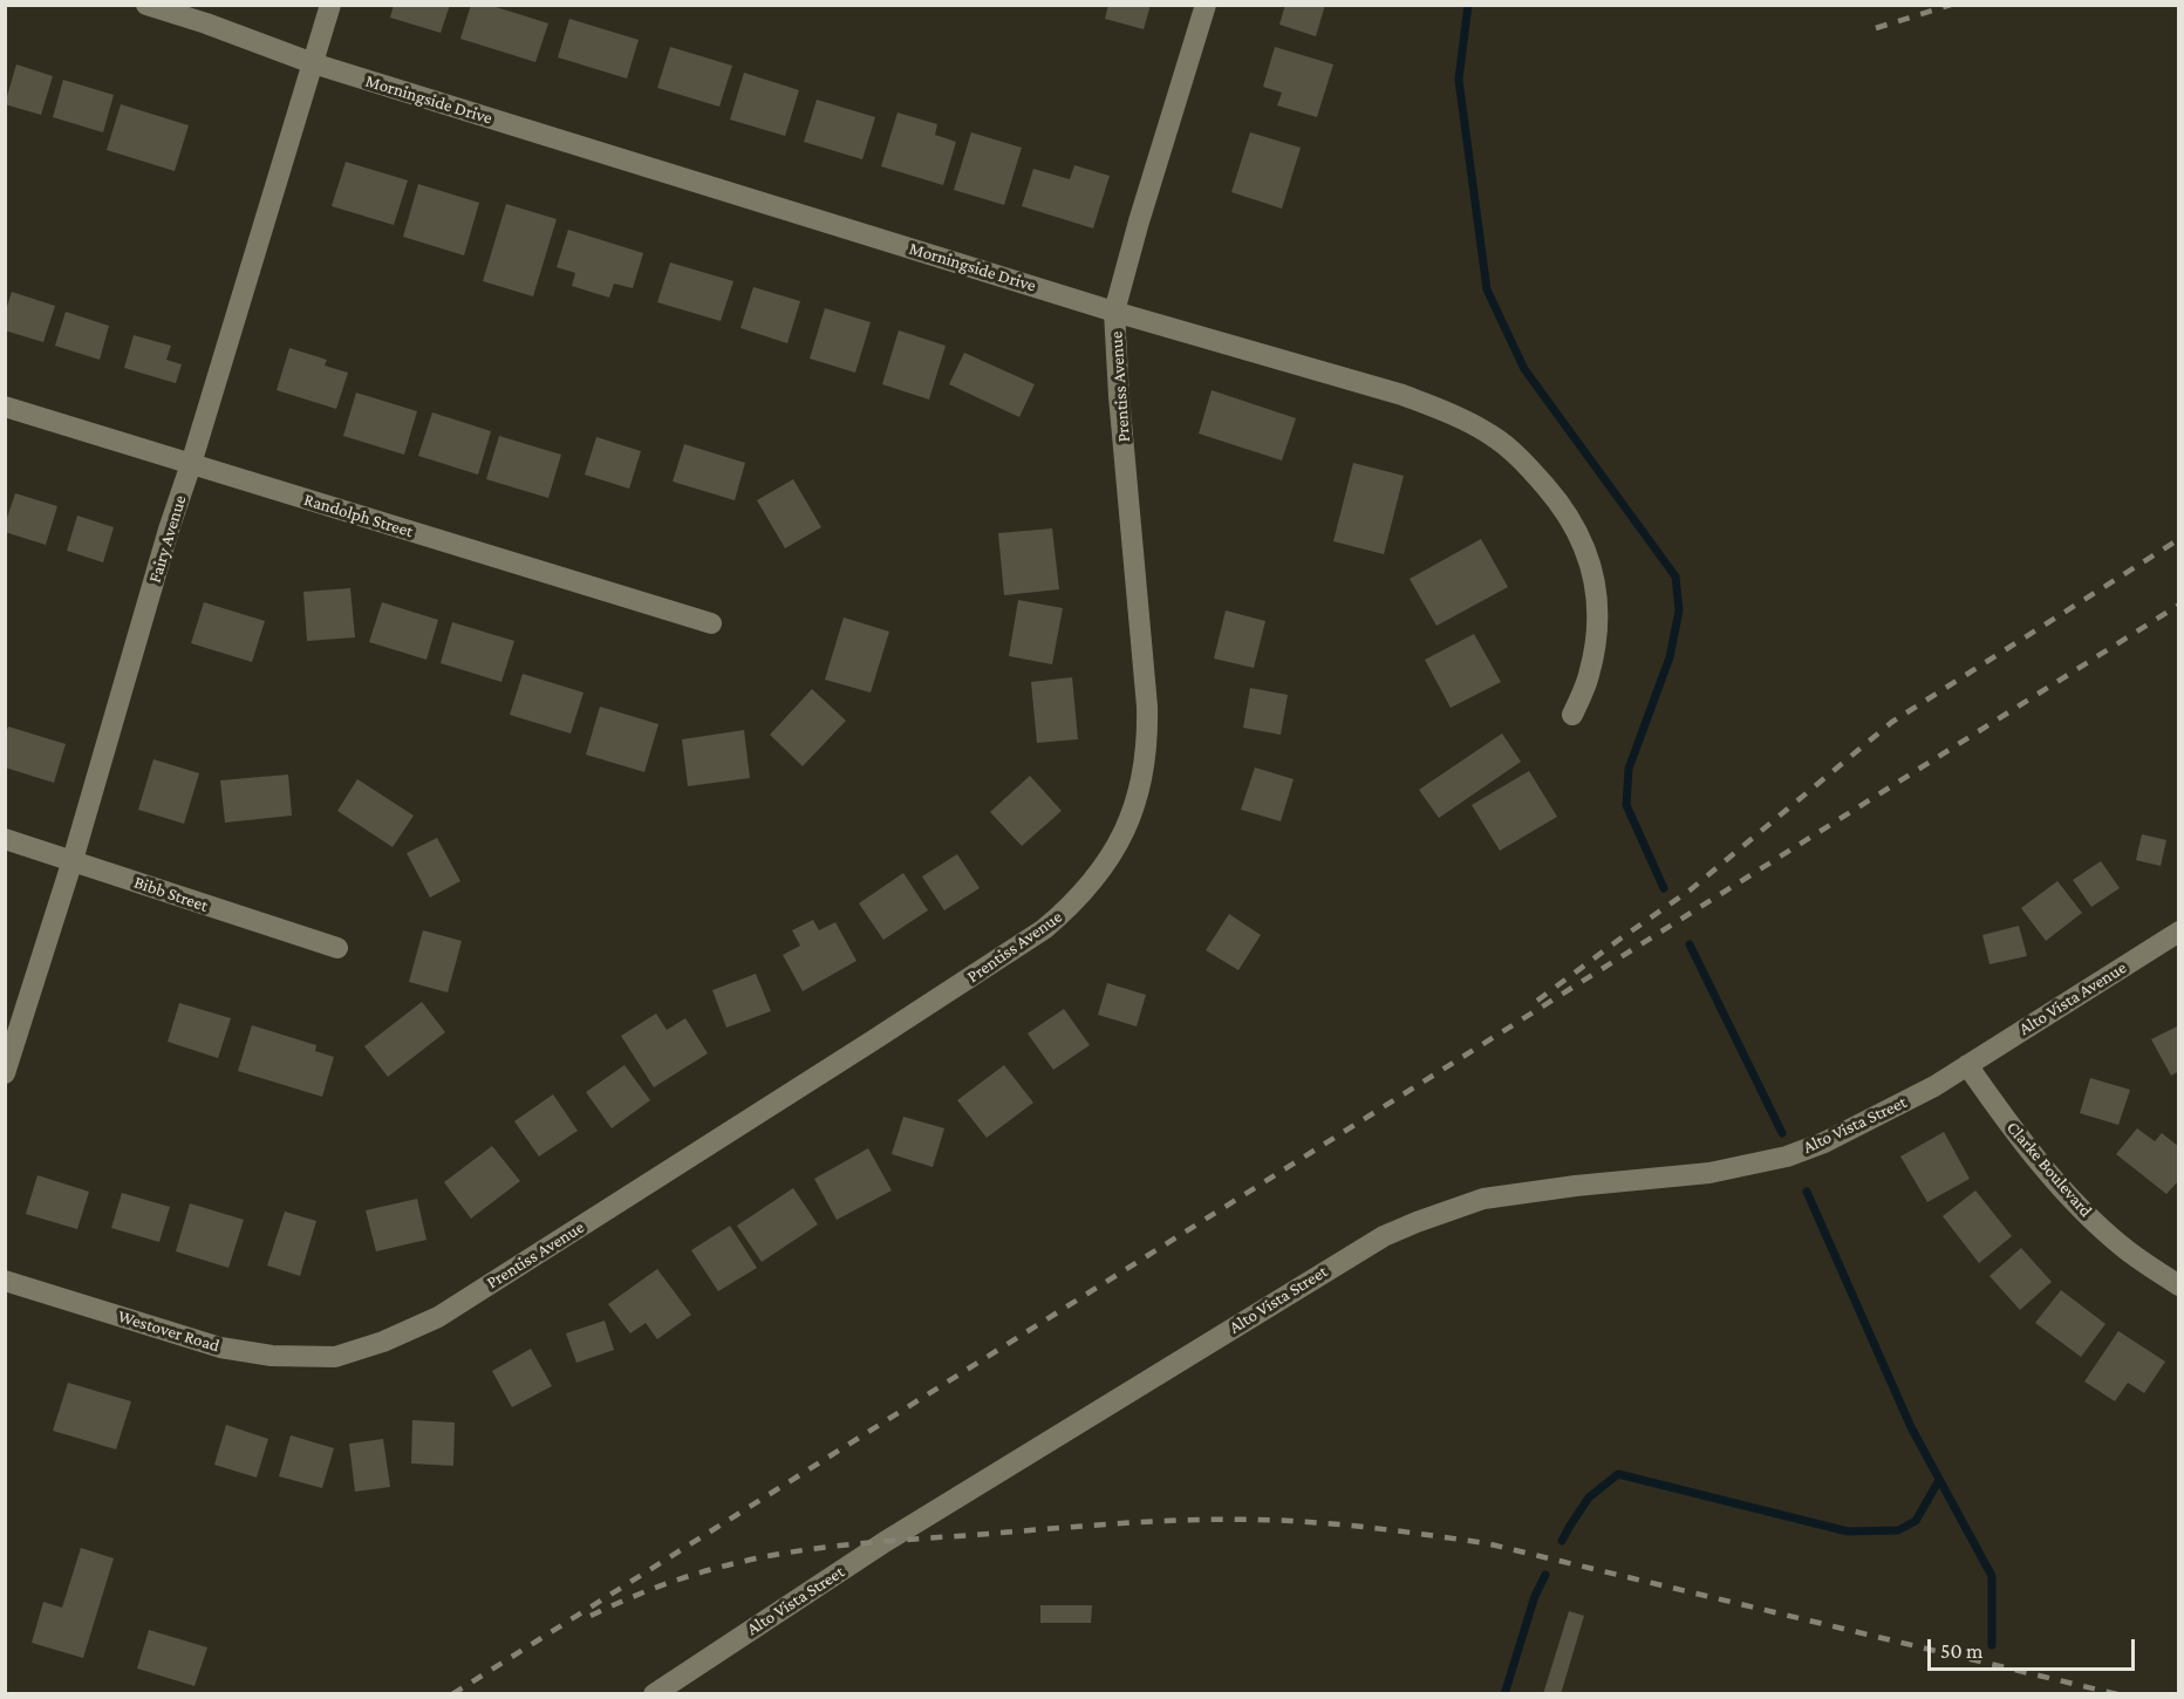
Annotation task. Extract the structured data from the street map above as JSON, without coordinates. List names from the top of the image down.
{
  "streets": {
    "street": [
      "Morningside Drive",
      "Prentiss Avenue",
      "Randolph Street",
      "Fairy Avenue",
      "Bibb Street",
      "Alto Vista Avenue",
      "Alto Vista Street",
      "Clarke Boulevard",
      "Westover Road"
    ]
  },
  "crossings": [
    ["Morningside Drive", "Prentiss Avenue"],
    ["Morningside Drive", "Fairy Avenue"],
    ["Prentiss Avenue", "Westover Road"],
    ["Randolph Street", "Fairy Avenue"],
    ["Fairy Avenue", "Bibb Street"],
    ["Alto Vista Avenue", "Alto Vista Street"],
    ["Alto Vista Avenue", "Clarke Boulevard"],
    ["Alto Vista Street", "Clarke Boulevard"]
  ],
  "scale_bar": "50 m"
}
